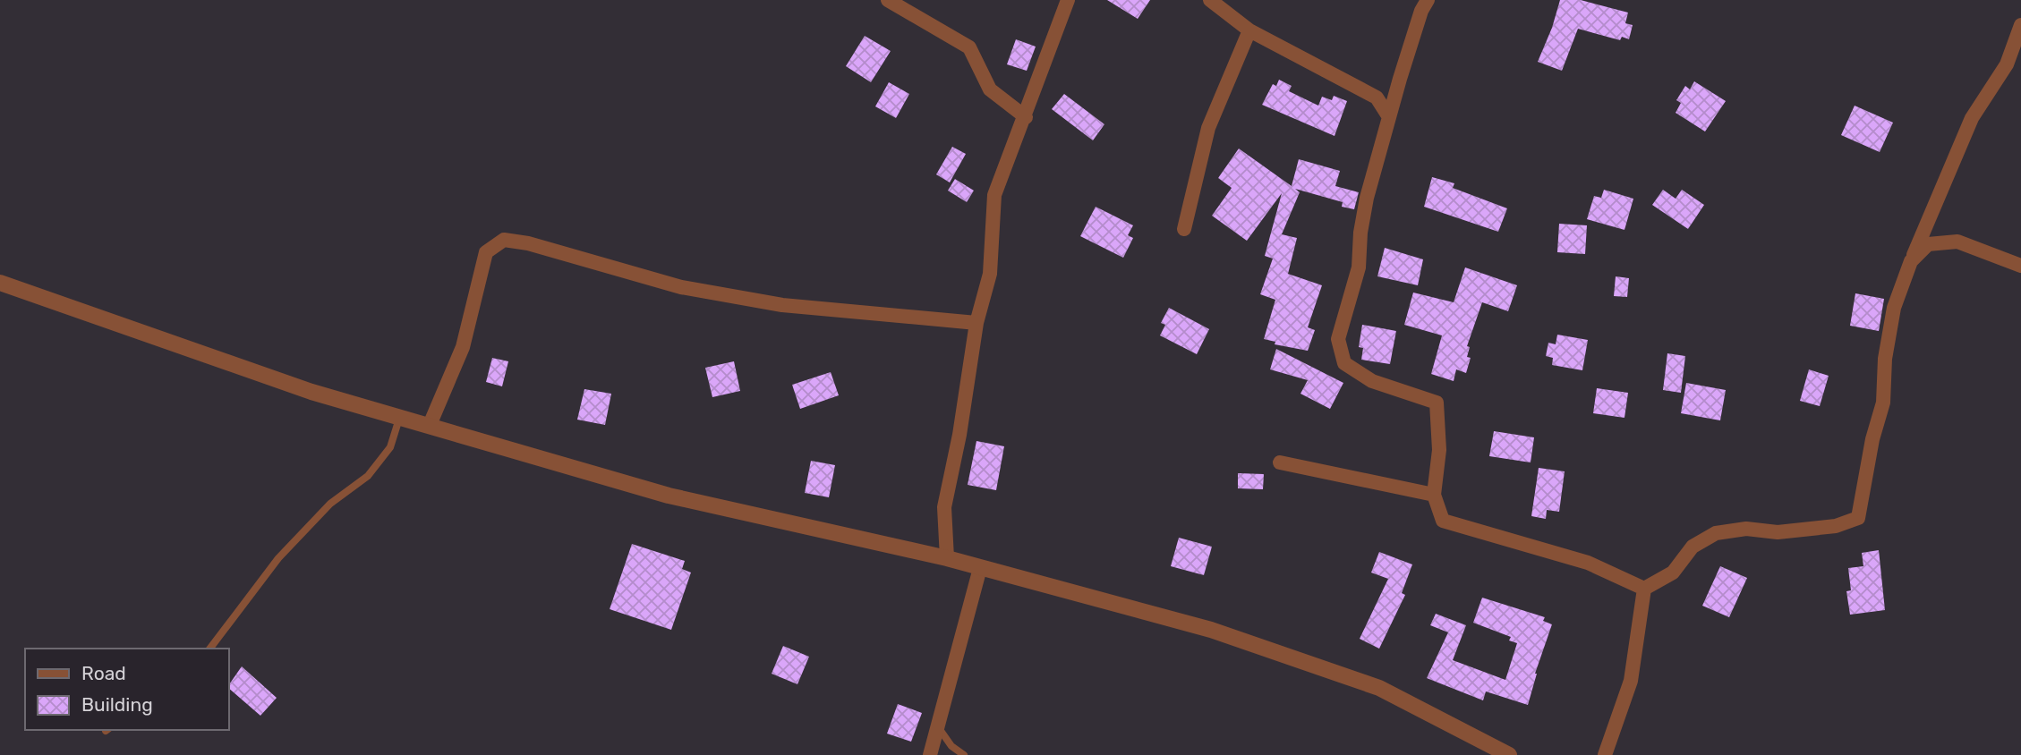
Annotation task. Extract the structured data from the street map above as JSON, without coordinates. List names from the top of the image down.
{
  "legend": ["Road", "Building"]
}
